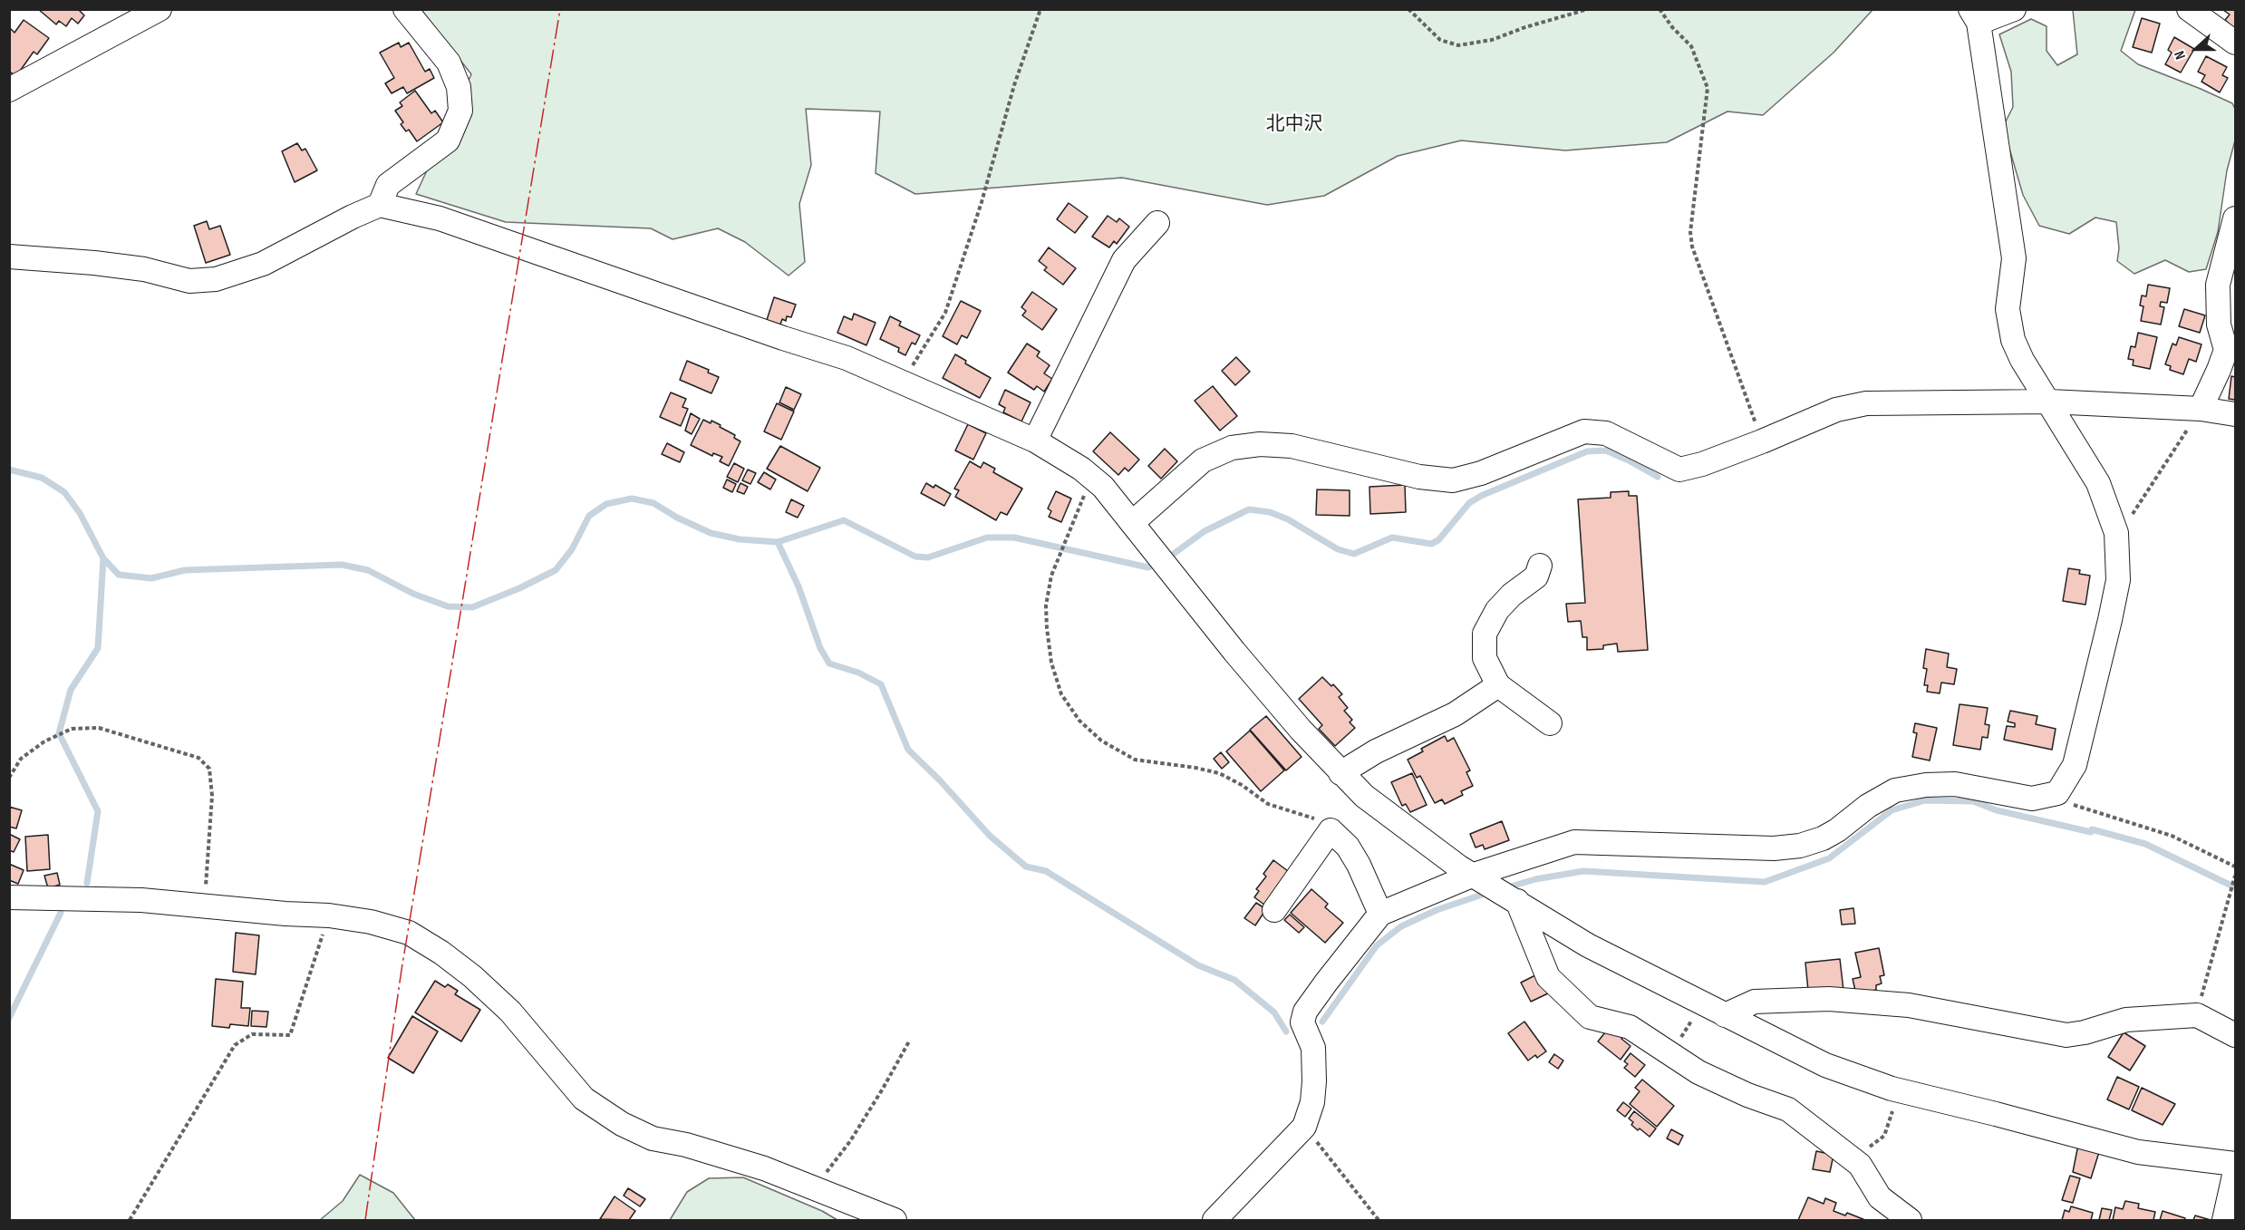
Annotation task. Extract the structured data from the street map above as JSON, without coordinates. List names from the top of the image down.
{
  "districts": ["北中沢"],
  "north": "left"
}
